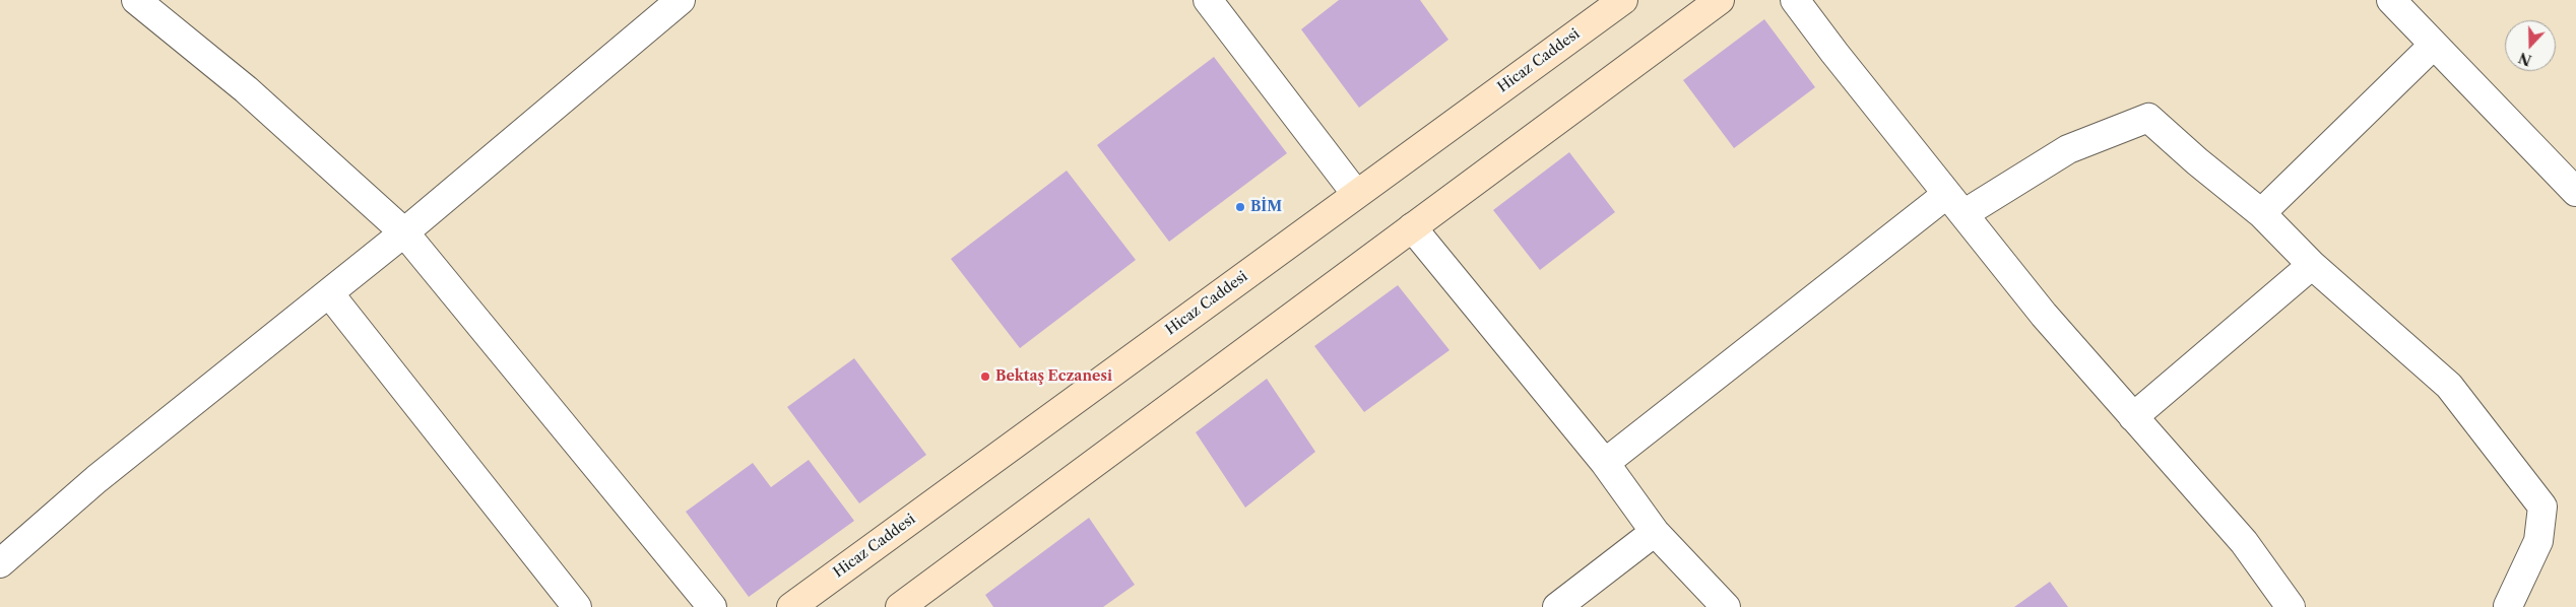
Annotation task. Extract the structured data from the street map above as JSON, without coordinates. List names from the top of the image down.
{
  "streets": {
    "main road": ["Hicaz Caddesi"]
  },
  "places": ["BİM", "Bektaş Eczanesi"],
  "north": "bottom"
}
